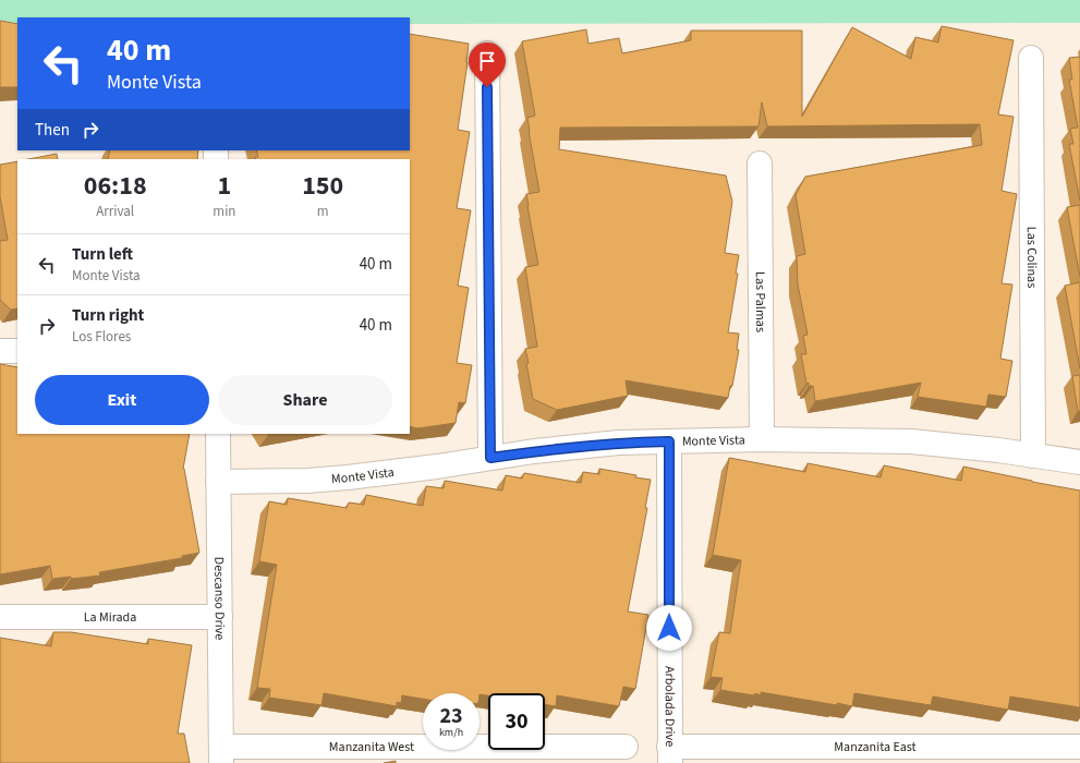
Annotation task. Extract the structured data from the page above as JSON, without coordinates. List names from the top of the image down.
{
  "streets": {
    "street": [
      "Las Colinas",
      "Las Palmas",
      "Monte Vista",
      "Descanso Drive",
      "La Mirada",
      "Arbolada Drive",
      "Manzanita West",
      "Manzanita East"
    ]
  },
  "crossings": [
    ["Las Colinas", "Monte Vista"],
    ["Las Palmas", "Monte Vista"],
    ["Monte Vista", "Descanso Drive"],
    ["Monte Vista", "Arbolada Drive"],
    ["Descanso Drive", "La Mirada"],
    ["Descanso Drive", "Manzanita West"],
    ["Arbolada Drive", "Manzanita East"]
  ],
  "page": {
    "turn": ["40 m", "Monte Vista"],
    "then": "Then",
    "eta": [
      "06:18",
      "Arrival",
      "1",
      "min",
      "150",
      "m"
    ],
    "list": [
      {
        "name": "Turn left",
        "note": "Monte Vista",
        "value": "40 m"
      },
      {
        "name": "Turn right",
        "note": "Los Flores",
        "value": "40 m"
      }
    ],
    "buttons": ["Exit", "Share"],
    "speed": "23 km/h",
    "limit": "30"
  }
}
